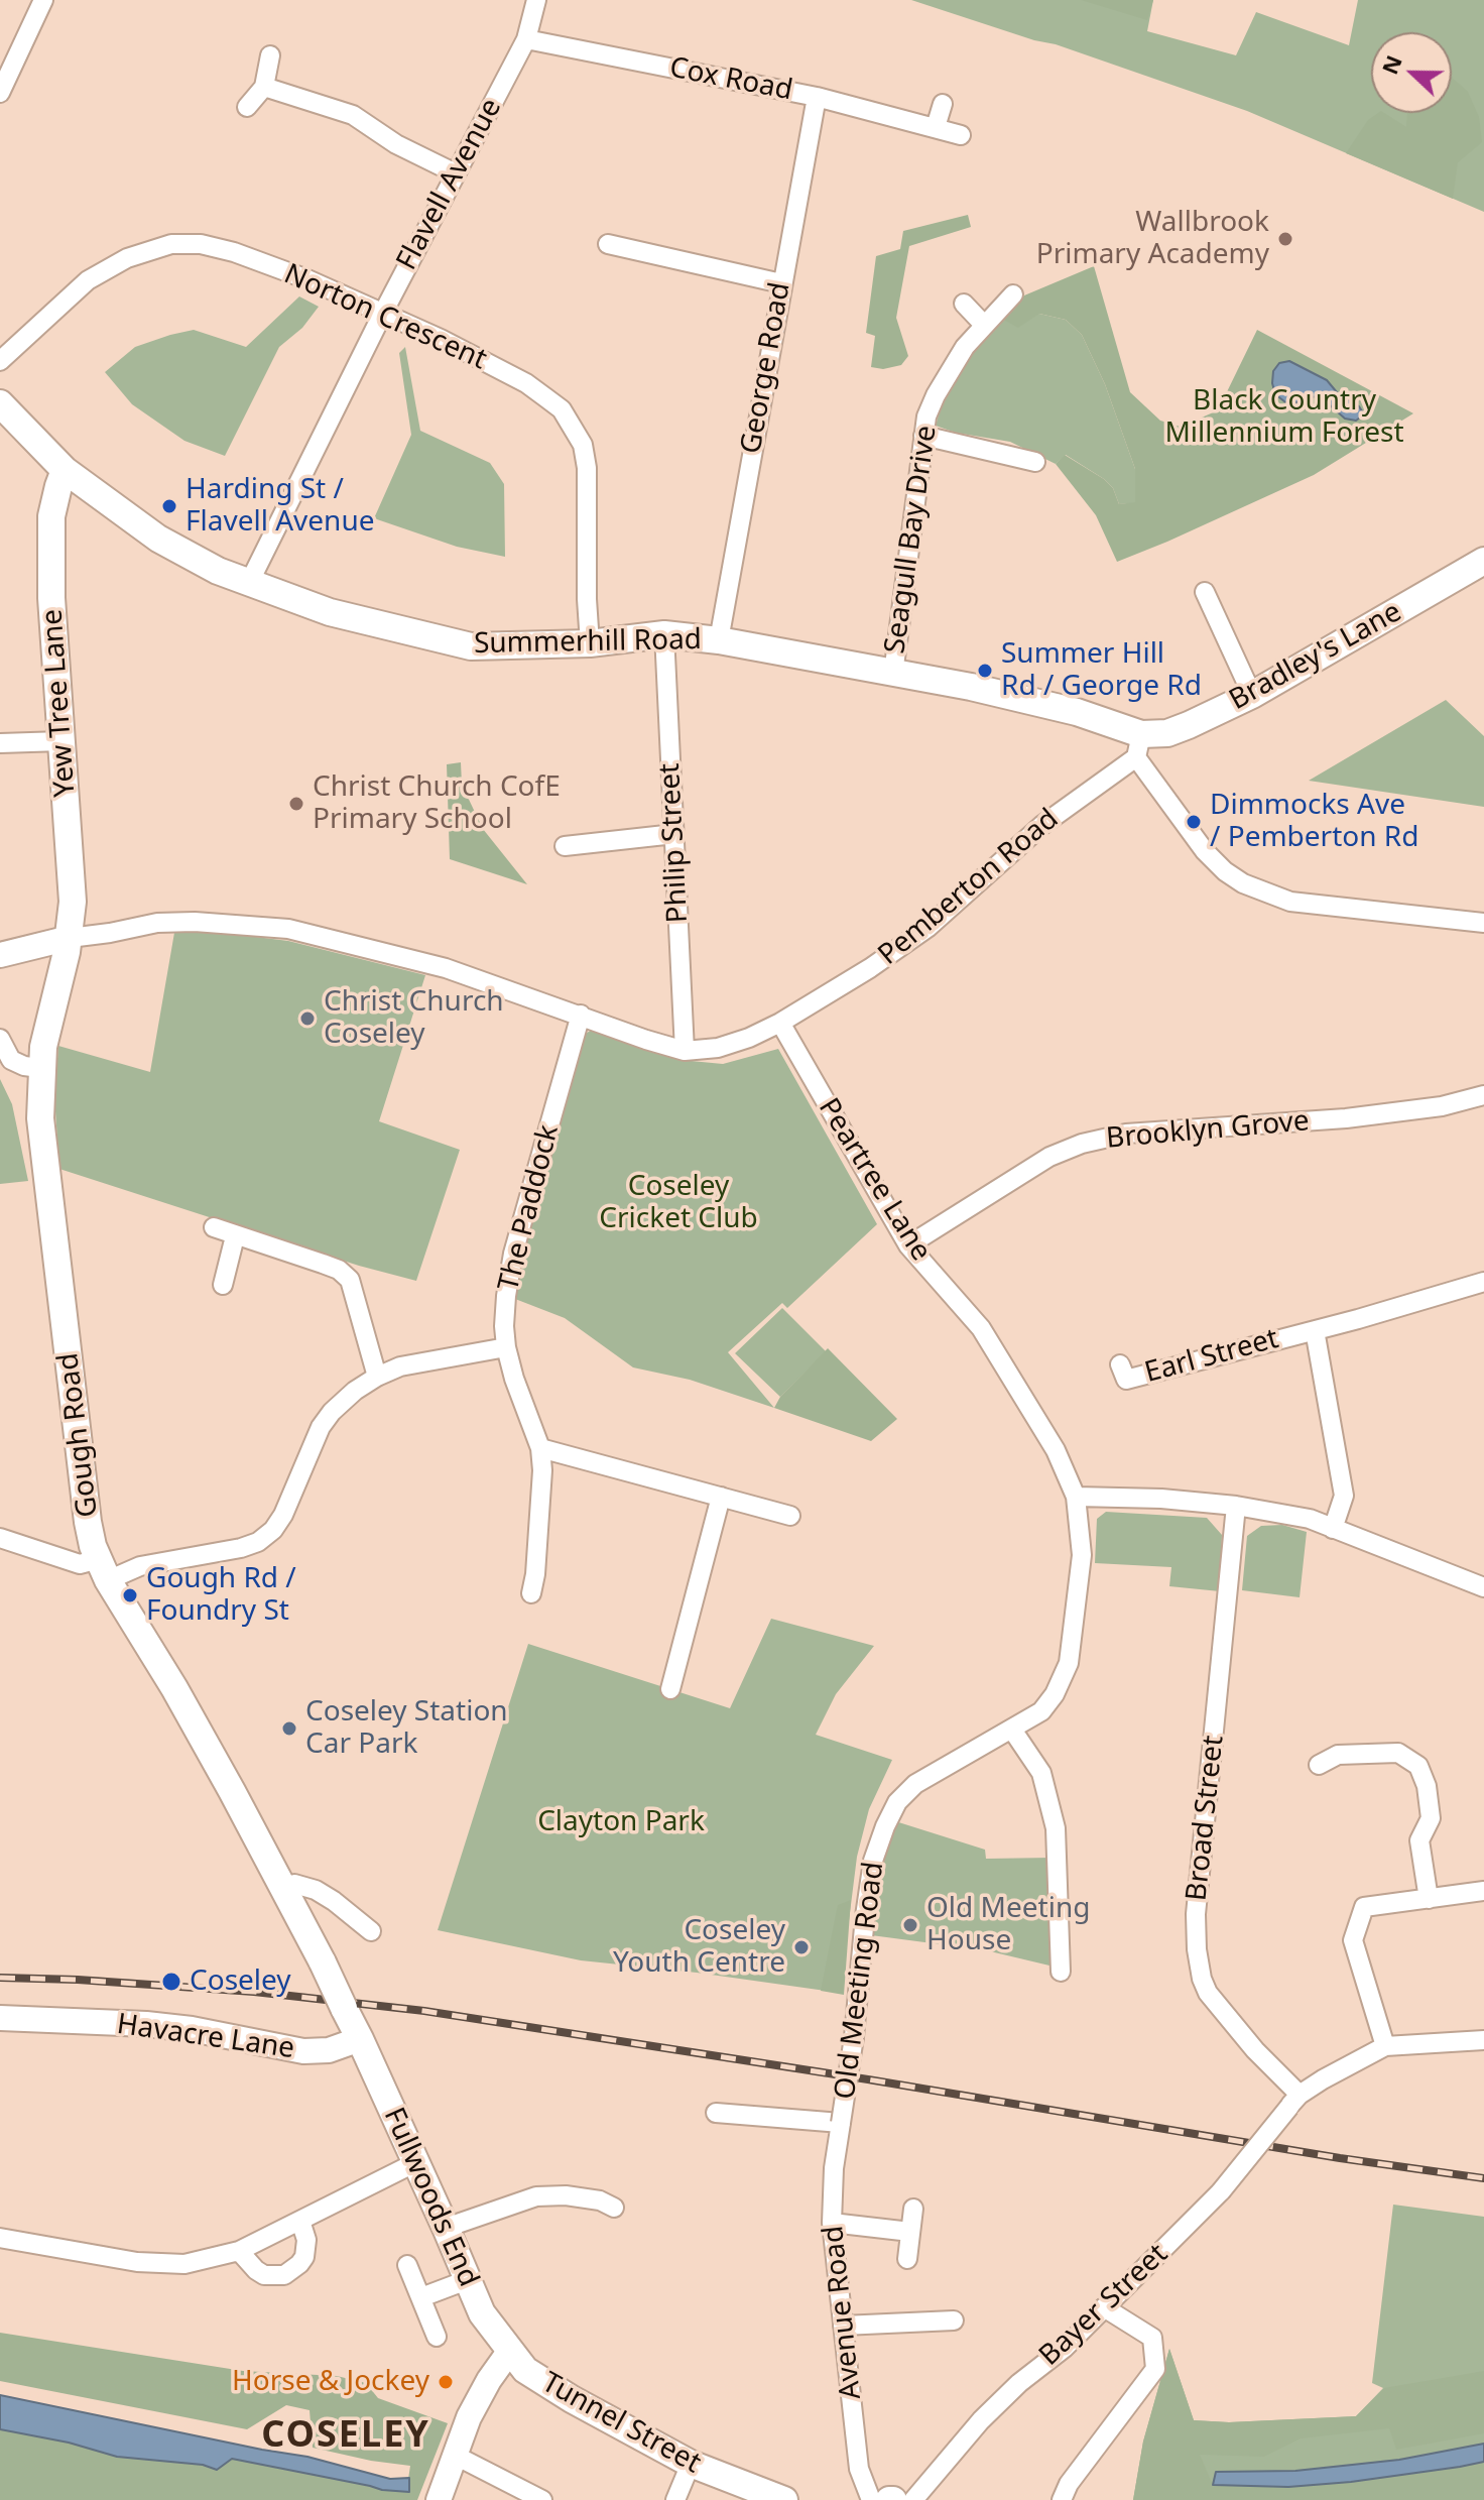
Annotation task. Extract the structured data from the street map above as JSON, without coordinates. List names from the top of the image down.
{
  "streets": {
    "main road": [
      "Summerhill Road",
      "Bradley's Lane",
      "Yew Tree Lane",
      "Gough Road",
      "Fullwoods End",
      "Tunnel Street"
    ],
    "street": [
      "Cox Road",
      "Flavell Avenue",
      "Norton Crescent",
      "George Road",
      "Seagull Bay Drive",
      "Philip Street",
      "Pemberton Road",
      "Brooklyn Grove",
      "Peartree Lane",
      "The Paddock",
      "Earl Street",
      "Broad Street",
      "Old Meeting Road",
      "Havacre Lane",
      "Bayer Street",
      "Avenue Road"
    ]
  },
  "crossings": [
    ["Cox Road", "Flavell Avenue"],
    ["Cox Road", "George Road"],
    ["Flavell Avenue", "Norton Crescent"],
    ["Flavell Avenue", "Summerhill Road"],
    ["Norton Crescent", "Summerhill Road"],
    ["George Road", "Summerhill Road"],
    ["Seagull Bay Drive", "Summerhill Road"],
    ["Summerhill Road", "Bradley's Lane"],
    ["Summerhill Road", "Yew Tree Lane"],
    ["Summerhill Road", "Philip Street"],
    ["Summerhill Road", "Pemberton Road"],
    ["Bradley's Lane", "Pemberton Road"],
    ["Yew Tree Lane", "Gough Road"],
    ["Philip Street", "Pemberton Road"],
    ["Pemberton Road", "Peartree Lane"],
    ["Brooklyn Grove", "Peartree Lane"],
    ["Peartree Lane", "Old Meeting Road"],
    ["Gough Road", "Havacre Lane"],
    ["Gough Road", "Fullwoods End"],
    ["Broad Street", "Bayer Street"],
    ["Old Meeting Road", "Avenue Road"],
    ["Havacre Lane", "Fullwoods End"],
    ["Fullwoods End", "Tunnel Street"]
  ],
  "districts": ["COSELEY"],
  "parks": ["Black Country Millennium Forest", "Coseley Cricket Club", "Clayton Park"],
  "places": [
    "Wallbrook Primary Academy",
    "Harding St / Flavell Avenue",
    "Summer Hill Rd / George Rd",
    "Christ Church CofE Primary School",
    "Dimmocks Ave / Pemberton Rd",
    "Christ Church Coseley",
    "Gough Rd / Foundry St",
    "Coseley Station Car Park",
    "Old Meeting House",
    "Coseley Youth Centre",
    "Coseley",
    "Horse & Jockey"
  ],
  "north": "left"
}
